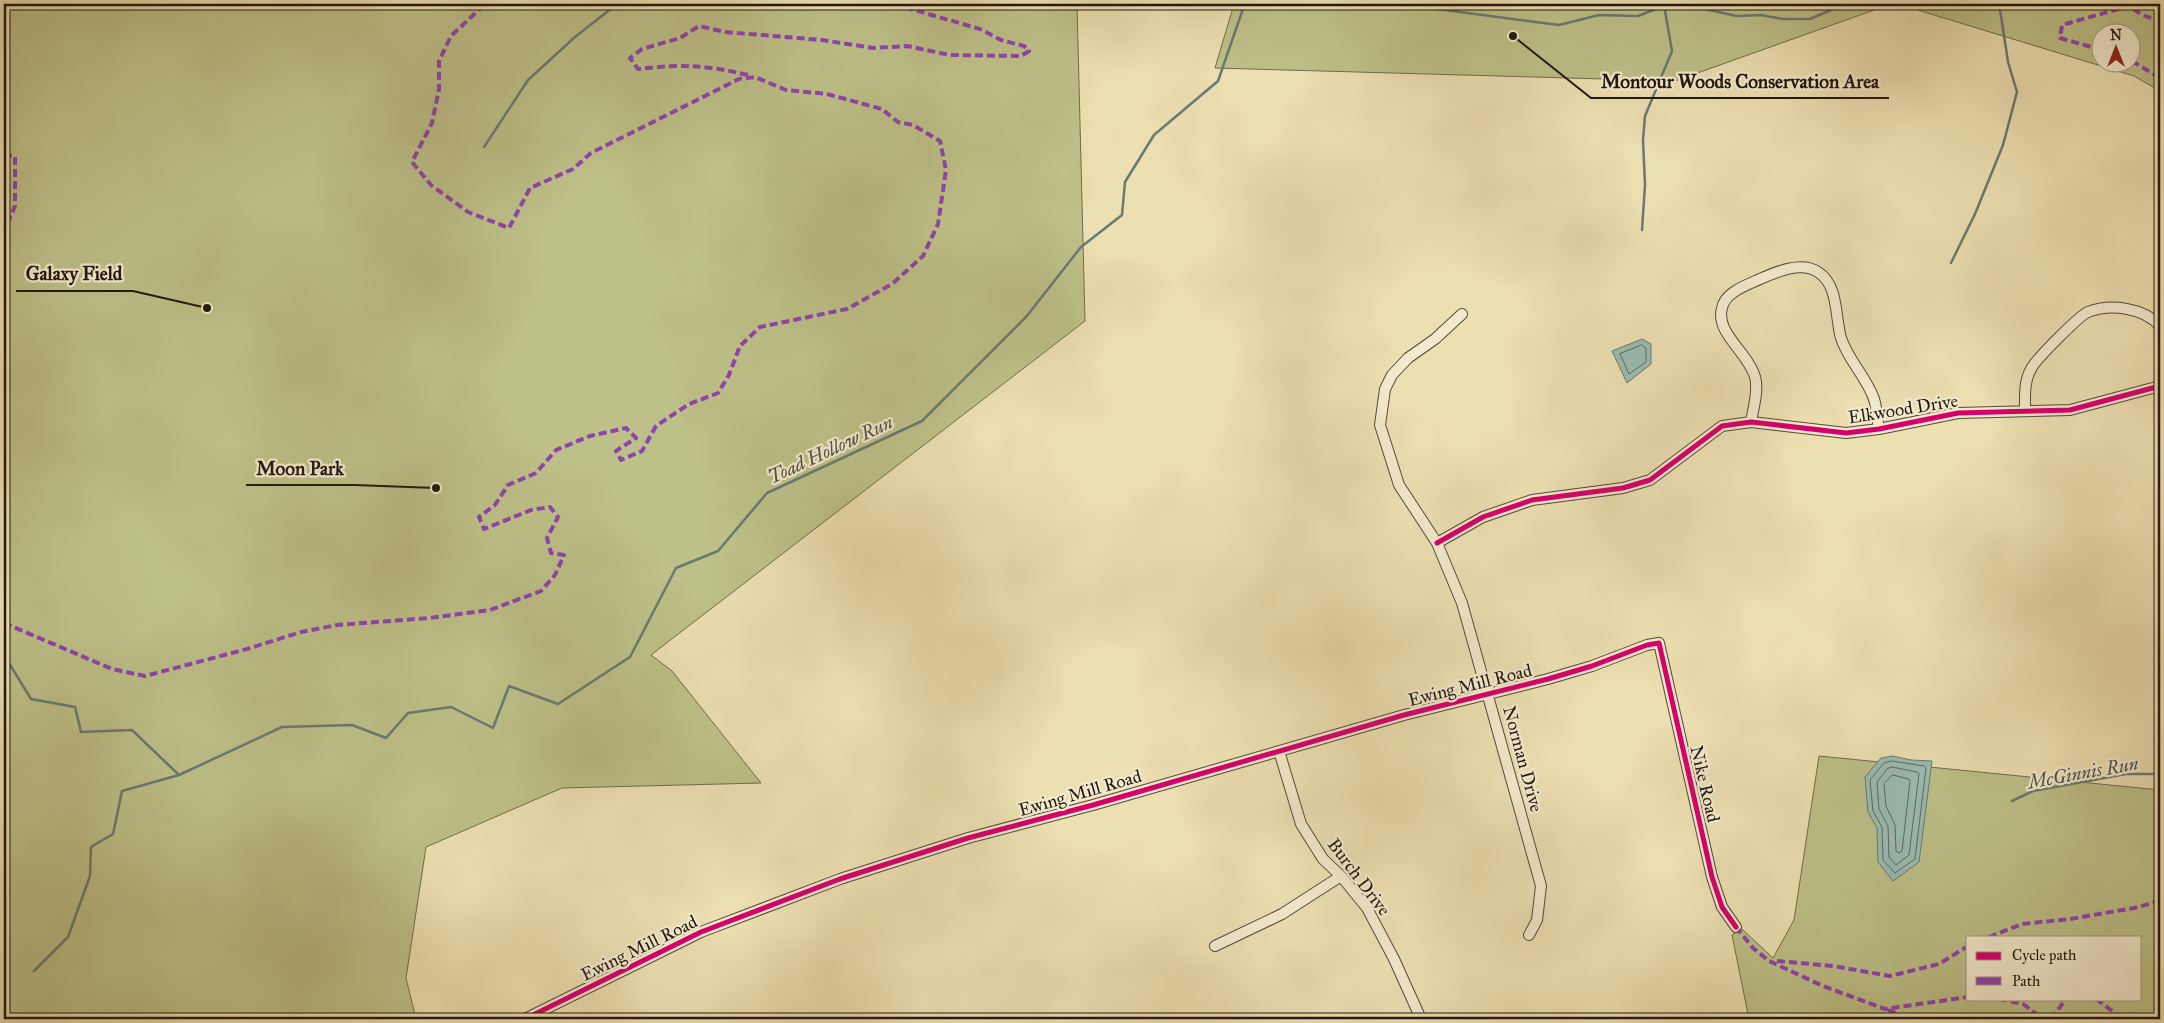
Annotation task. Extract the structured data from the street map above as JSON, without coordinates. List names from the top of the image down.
{
  "streets": {
    "street": [
      "Elkwood Drive",
      "Ewing Mill Road",
      "Norman Drive",
      "Nike Road",
      "Burch Drive"
    ]
  },
  "crossings": [
    ["Elkwood Drive", "Norman Drive"],
    ["Ewing Mill Road", "Norman Drive"],
    ["Ewing Mill Road", "Nike Road"],
    ["Ewing Mill Road", "Burch Drive"]
  ],
  "water": ["Toad Hollow Run", "McGinnis Run"],
  "places": ["Montour Woods Conservation Area", "Galaxy Field", "Moon Park"],
  "legend": ["Cycle path", "Path"],
  "north": "top"
}
